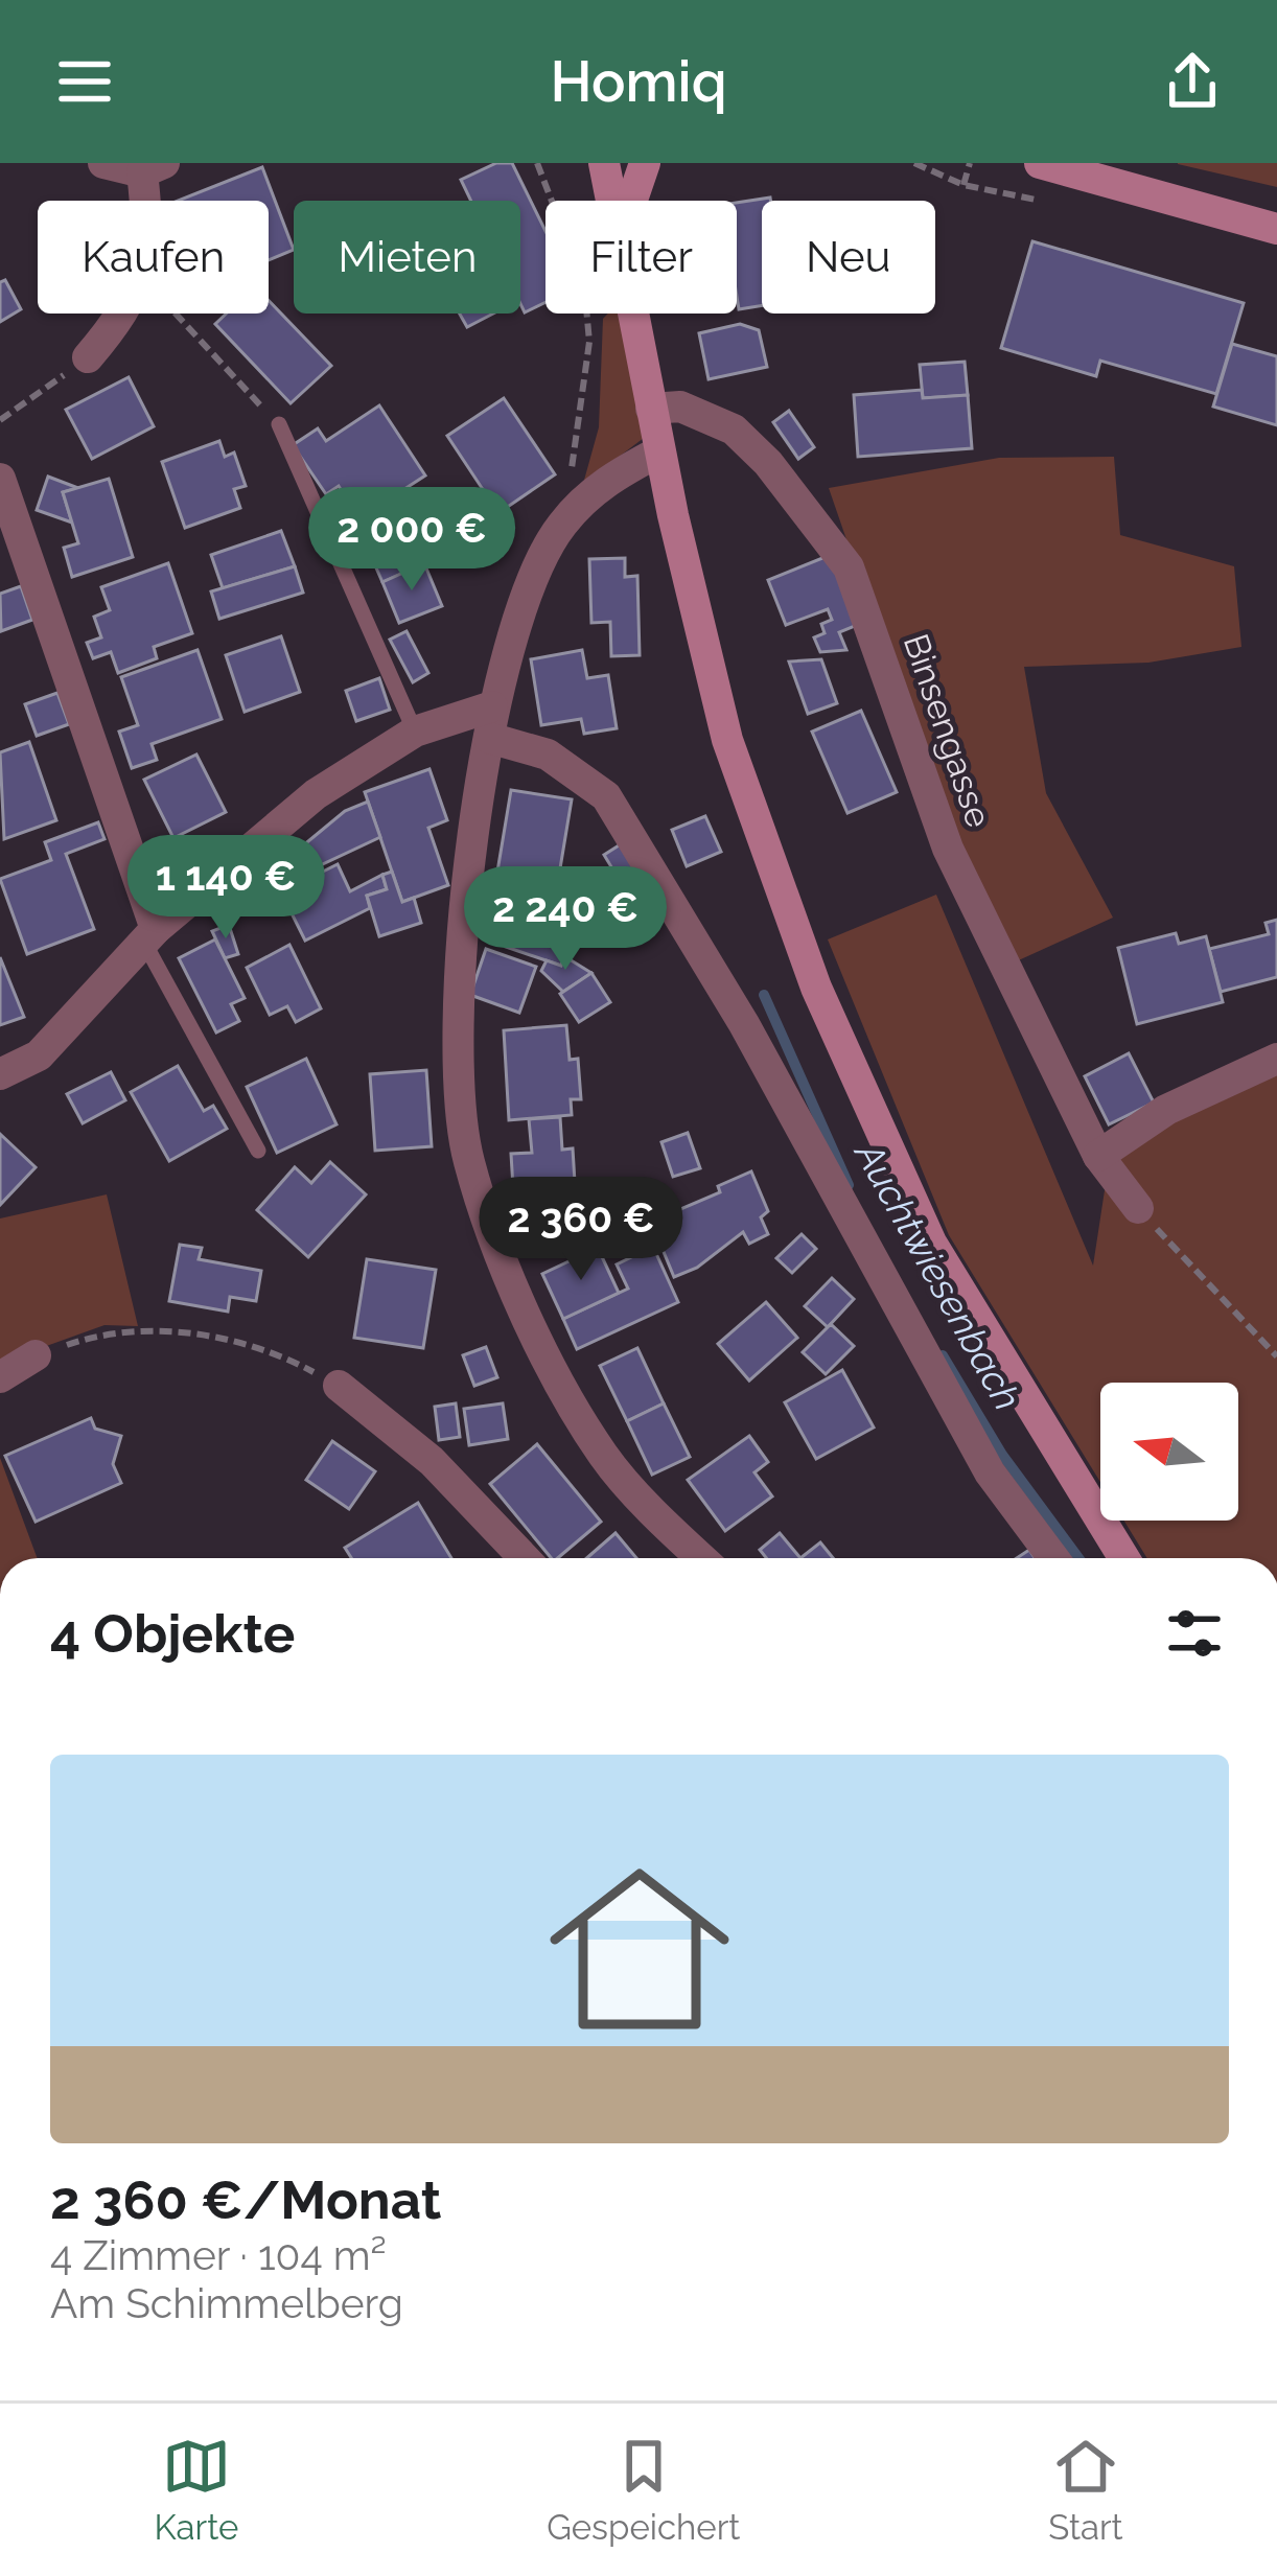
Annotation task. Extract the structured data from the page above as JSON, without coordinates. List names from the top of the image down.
{
  "streets": {
    "street": ["Binsengasse"]
  },
  "water": ["Auchtwiesenbach"],
  "north": "left",
  "page": {
    "header": "Homiq",
    "chip": [
      "Kaufen",
      "Mieten",
      "Filter",
      "Neu"
    ],
    "price": [
      "2 000 €",
      "1 140 €",
      "2 240 €",
      "2 360 €"
    ],
    "heading": "4 Objekte",
    "list": [
      {
        "name": "2 360 €/Monat",
        "note": "4 Zimmer · 104 m² · Am Schimmelberg"
      }
    ],
    "tabs": ["Karte", "Gespeichert", "Start"]
  }
}
